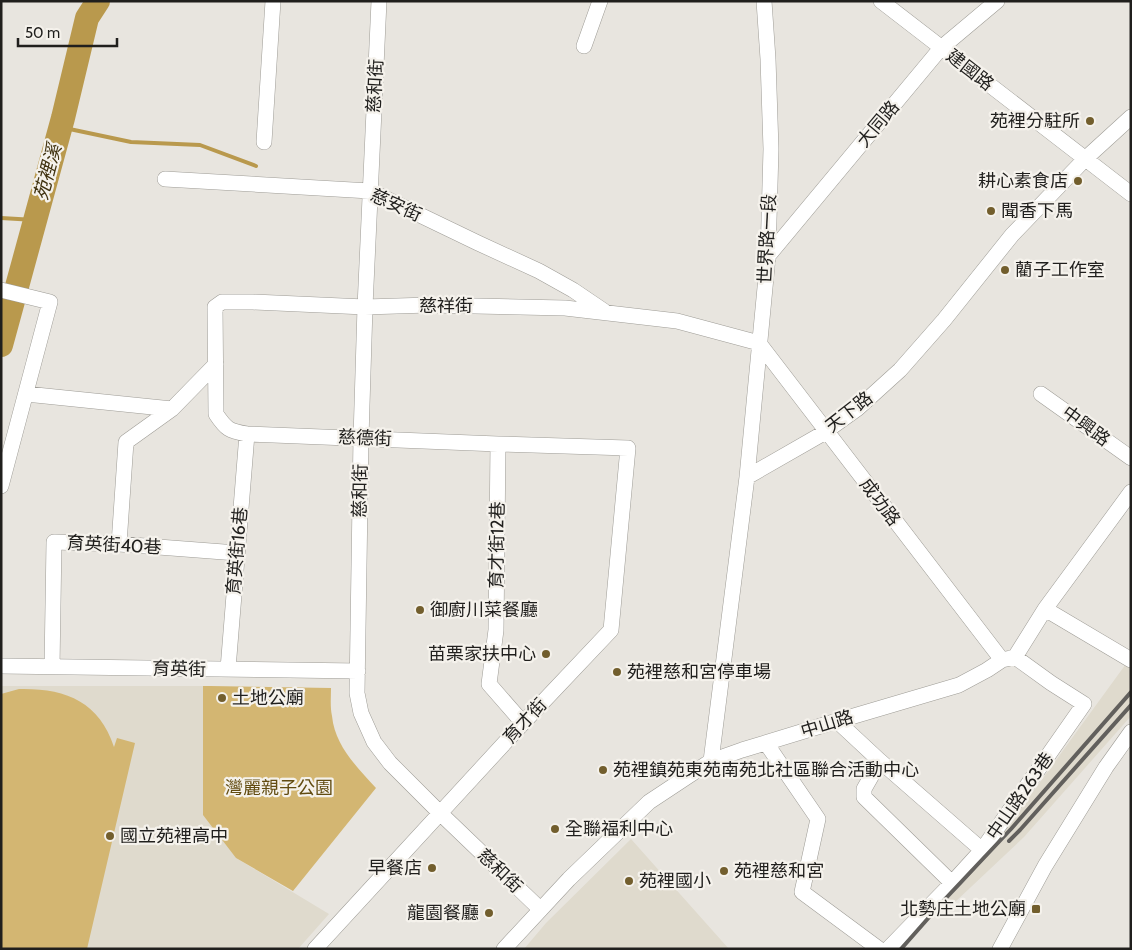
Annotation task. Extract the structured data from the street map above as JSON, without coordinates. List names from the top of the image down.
{
  "streets": {
    "street": [
      "建國路",
      "慈和街",
      "大同路",
      "慈安街",
      "世界路一段",
      "慈祥街",
      "天下路",
      "中興路",
      "慈德街",
      "成功路",
      "育英街40巷",
      "育才街12巷",
      "育英街16巷",
      "育英街",
      "育才街",
      "中山路",
      "中山路263巷"
    ]
  },
  "crossings": [
    ["建國路", "大同路"],
    ["建國路", "天下路"],
    ["慈和街", "慈安街"],
    ["慈和街", "慈祥街"],
    ["慈和街", "慈德街"],
    ["慈和街", "育英街"],
    ["慈和街", "育才街"],
    ["慈和街", "中山路"],
    ["大同路", "世界路一段"],
    ["慈安街", "慈祥街"],
    ["世界路一段", "慈祥街"],
    ["世界路一段", "天下路"],
    ["世界路一段", "成功路"],
    ["慈祥街", "慈德街"],
    ["慈祥街", "成功路"],
    ["天下路", "成功路"],
    ["慈德街", "育才街12巷"],
    ["慈德街", "育英街16巷"],
    ["慈德街", "育才街"],
    ["成功路", "中山路"],
    ["成功路", "中山路263巷"],
    ["育英街40巷", "育英街16巷"],
    ["育英街40巷", "育英街"],
    ["育才街12巷", "育才街"],
    ["育英街16巷", "育英街"],
    ["中山路", "中山路263巷"]
  ],
  "water": ["苑裡溪"],
  "parks": ["灣麗親子公園"],
  "places": {
    "other": [
      "苑裡分駐所",
      "耕心素食店",
      "聞香下馬",
      "藺子工作室",
      "御廚川菜餐廳",
      "苗栗家扶中心",
      "苑裡慈和宮停車場",
      "土地公廟",
      "苑裡鎮苑東苑南苑北社區聯合活動中心",
      "全聯福利中心",
      "國立苑裡高中",
      "早餐店",
      "苑裡慈和宮",
      "苑裡國小",
      "龍園餐廳"
    ],
    "transit": ["北勢庄土地公廟"]
  },
  "scale_bar": "50 m"
}
